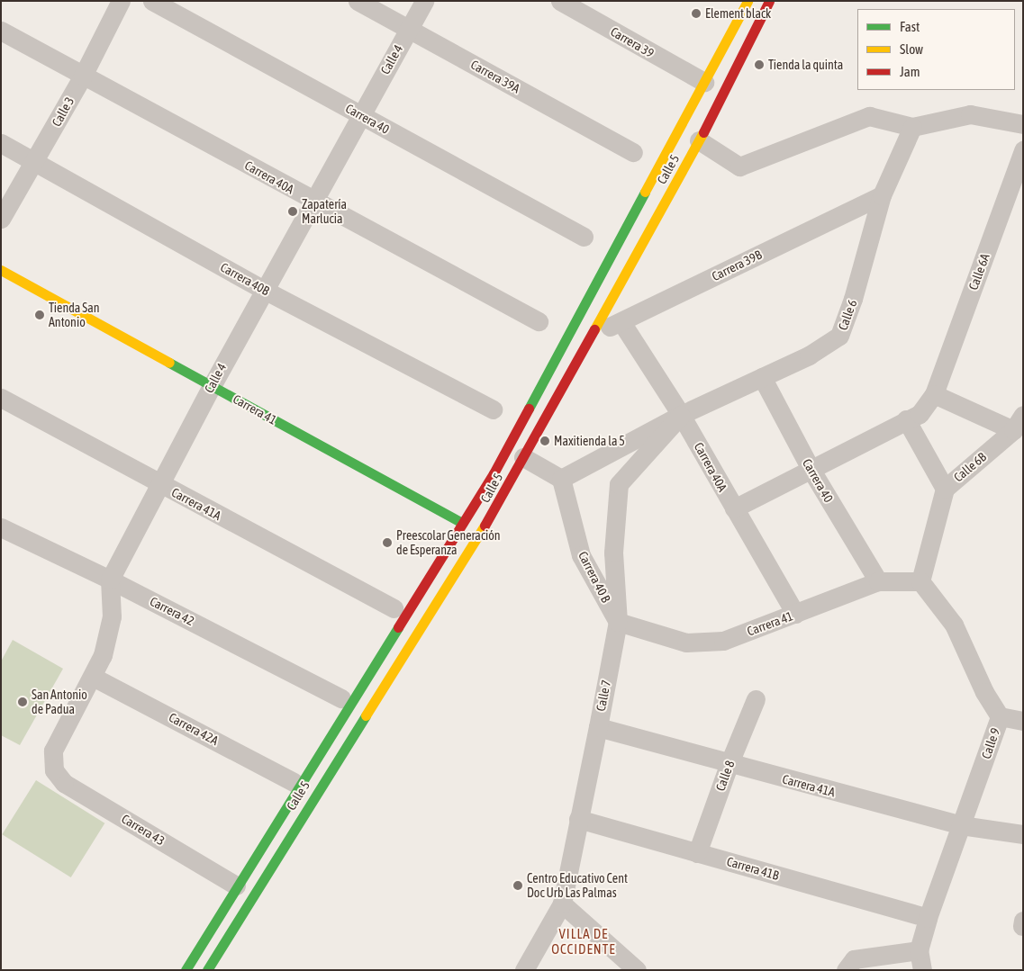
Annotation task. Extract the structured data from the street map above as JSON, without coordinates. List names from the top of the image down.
{
  "streets": {
    "main road": ["Calle 5", "Carrera 41"],
    "street": [
      "Carrera 39",
      "Calle 4",
      "Carrera 39A",
      "Calle 3",
      "Carrera 40",
      "Carrera 40A",
      "Carrera 39B",
      "Calle 6A",
      "Carrera 40B",
      "Calle 6",
      "Calle 6B",
      "Carrera 41A",
      "Carrera 40 B",
      "Carrera 42",
      "Calle 7",
      "Carrera 42A",
      "Calle 9",
      "Calle 8",
      "Carrera 43",
      "Carrera 41B"
    ]
  },
  "crossings": [
    ["Carrera 39", "Calle 5"],
    ["Calle 4", "Carrera 39A"],
    ["Calle 4", "Carrera 40"],
    ["Calle 4", "Carrera 40A"],
    ["Calle 4", "Carrera 40B"],
    ["Calle 4", "Carrera 41"],
    ["Calle 4", "Carrera 41A"],
    ["Calle 4", "Carrera 42"],
    ["Calle 3", "Carrera 40A"],
    ["Calle 3", "Carrera 40B"],
    ["Carrera 40", "Calle 6A"],
    ["Carrera 40", "Calle 6"],
    ["Carrera 40", "Carrera 41"],
    ["Calle 5", "Carrera 39B"],
    ["Calle 5", "Carrera 41"],
    ["Calle 5", "Carrera 43"],
    ["Carrera 40A", "Carrera 39B"],
    ["Carrera 40A", "Calle 6A"],
    ["Carrera 40A", "Calle 6"],
    ["Carrera 40A", "Carrera 41"],
    ["Carrera 39B", "Calle 6"],
    ["Calle 6", "Carrera 40 B"],
    ["Calle 6", "Calle 7"],
    ["Carrera 41", "Calle 6B"],
    ["Carrera 41", "Carrera 40 B"],
    ["Carrera 41", "Calle 7"],
    ["Carrera 41", "Calle 9"],
    ["Calle 6B", "Calle 9"],
    ["Carrera 41A", "Calle 7"],
    ["Carrera 41A", "Calle 9"],
    ["Carrera 41A", "Calle 8"],
    ["Carrera 40 B", "Calle 7"],
    ["Calle 7", "Carrera 41B"],
    ["Carrera 42A", "Carrera 43"],
    ["Calle 9", "Carrera 41B"],
    ["Calle 8", "Carrera 41B"]
  ],
  "districts": ["VILLA DE OCCIDENTE"],
  "places": [
    "Element black",
    "Tienda la quinta",
    "Zapatería Marlucia",
    "Tienda San Antonio",
    "Maxitienda la 5",
    "Preescolar Generación de Esperanza",
    "San Antonio de Padua",
    "Centro Educativo Cent Doc Urb Las Palmas"
  ],
  "legend": ["Fast", "Slow", "Jam"]
}
